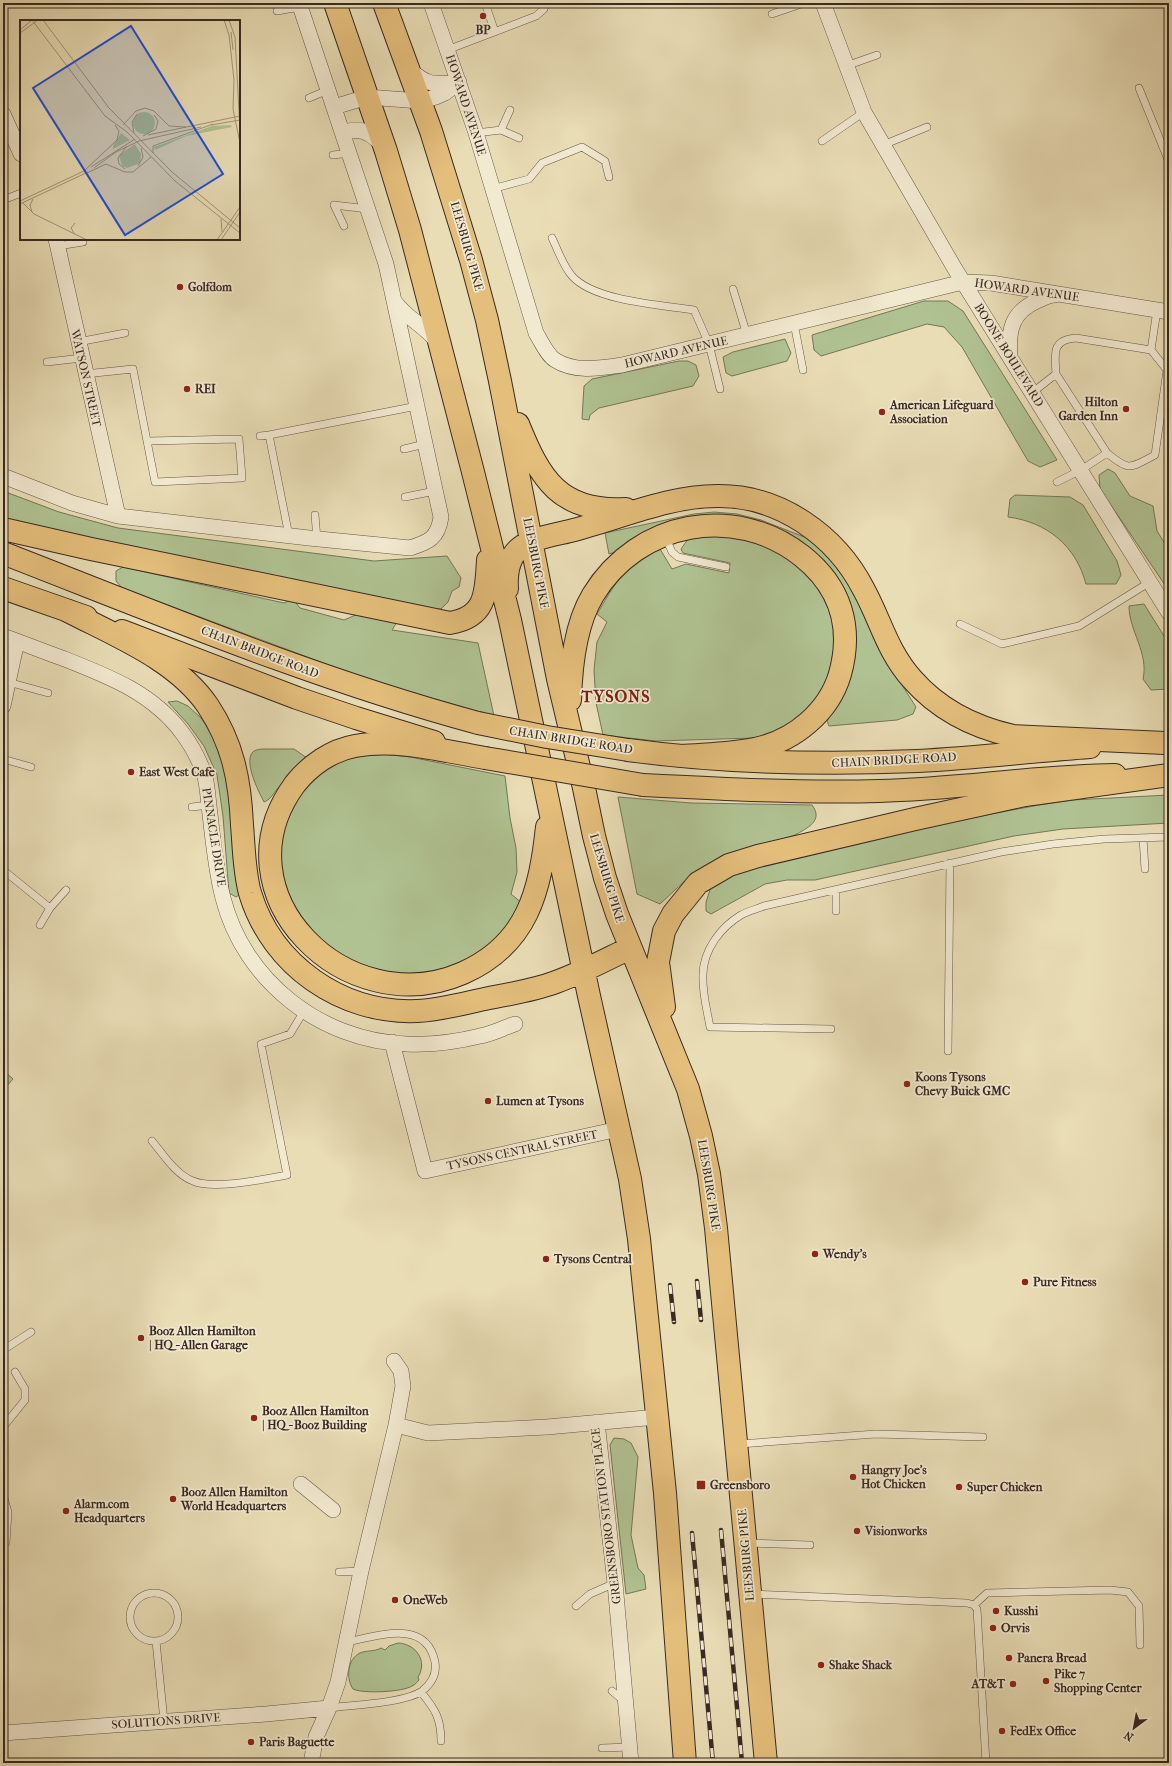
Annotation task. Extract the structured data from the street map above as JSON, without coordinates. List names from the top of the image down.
{
  "streets": {
    "main road": ["LEESBURG PIKE", "CHAIN BRIDGE ROAD"],
    "street": [
      "HOWARD AVENUE",
      "BOONE BOULEVARD",
      "WATSON STREET",
      "PINNACLE DRIVE",
      "TYSONS CENTRAL STREET",
      "GREENSBORO STATION PLACE",
      "SOLUTIONS DRIVE"
    ]
  },
  "crossings": [
    ["HOWARD AVENUE", "BOONE BOULEVARD"],
    ["PINNACLE DRIVE", "TYSONS CENTRAL STREET"]
  ],
  "districts": ["TYSONS"],
  "places": {
    "other": [
      "BP",
      "Golfdom",
      "REI",
      "Hilton Garden Inn",
      "American Lifeguard Association",
      "East West Cafe",
      "Koons Tysons Chevy Buick GMC",
      "Lumen at Tysons",
      "Wendy's",
      "Tysons Central",
      "Pure Fitness",
      "Booz Allen Hamilton | HQ - Allen Garage",
      "Booz Allen Hamilton | HQ - Booz Building",
      "Hangry Joe's Hot Chicken",
      "Super Chicken",
      "Booz Allen Hamilton World Headquarters",
      "Alarm.com Headquarters",
      "Visionworks",
      "OneWeb",
      "Kusshi",
      "Orvis",
      "Panera Bread",
      "Shake Shack",
      "Pike 7 Shopping Center",
      "AT&T",
      "FedEx Office",
      "Paris Baguette"
    ],
    "transit": ["Greensboro"]
  },
  "north": "bottom left"
}
